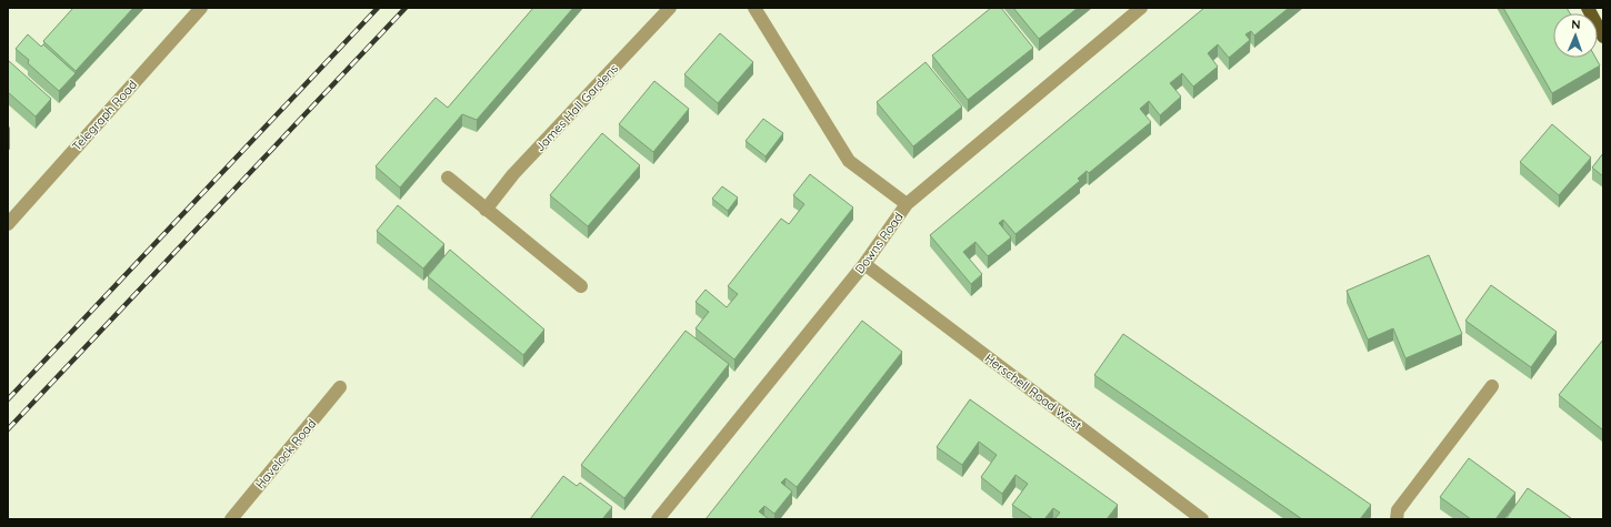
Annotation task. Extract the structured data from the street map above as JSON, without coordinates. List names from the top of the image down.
{
  "streets": {
    "street": [
      "James Hall Gardens",
      "Telegraph Road",
      "Downs Road",
      "Herschell Road West",
      "Havelock Road"
    ]
  },
  "crossings": [
    ["Downs Road", "Herschell Road West"]
  ],
  "north": "top"
}
